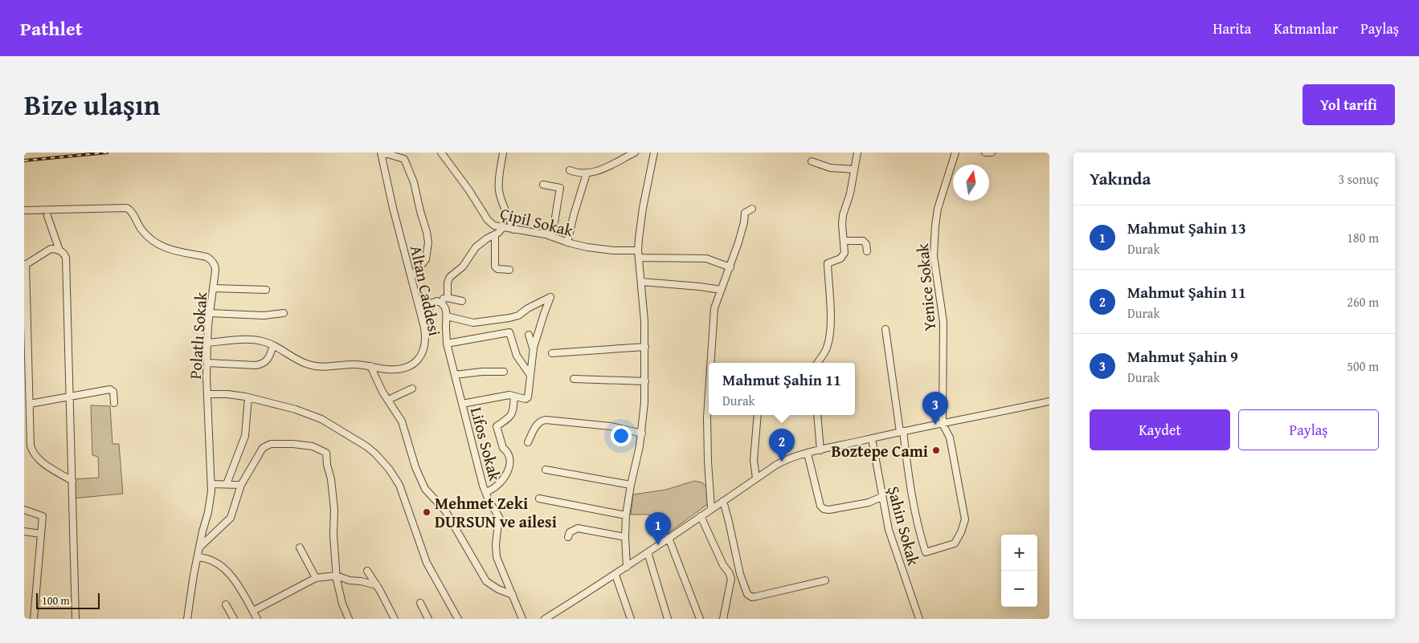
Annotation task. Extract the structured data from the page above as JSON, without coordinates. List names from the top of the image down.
{
  "streets": {
    "street": [
      "Çipil Sokak",
      "Yenice Sokak",
      "Altan Caddesi",
      "Polatlı Sokak",
      "Lifos Sokak",
      "Şahin Sokak"
    ]
  },
  "crossings": [
    ["Altan Caddesi", "Polatlı Sokak"]
  ],
  "places": ["Boztepe Cami", "Mehmet Zeki DURSUN ve ailesi"],
  "scale_bar": "100 m",
  "north": "top",
  "page": {
    "header": "Pathlet",
    "nav": ["Harita", "Katmanlar", "Paylaş"],
    "title": "Bize ulaşın",
    "buttons": [
      "Yol tarifi",
      ["Kaydet", "Paylaş"]
    ],
    "heading": ["Yakında", "3 sonuç"],
    "list": [
      {
        "mark": "1",
        "name": "Mahmut Şahin 13",
        "note": "Durak",
        "value": "180 m"
      },
      {
        "mark": "2",
        "name": "Mahmut Şahin 11",
        "note": "Durak",
        "value": "260 m"
      },
      {
        "mark": "3",
        "name": "Mahmut Şahin 9",
        "note": "Durak",
        "value": "500 m"
      }
    ],
    "popup": ["Mahmut Şahin 11", "Durak"],
    "pins": ["3", "2", "1"],
    "map_buttons": ["+", "−"],
    "scale": "100 m"
  }
}
